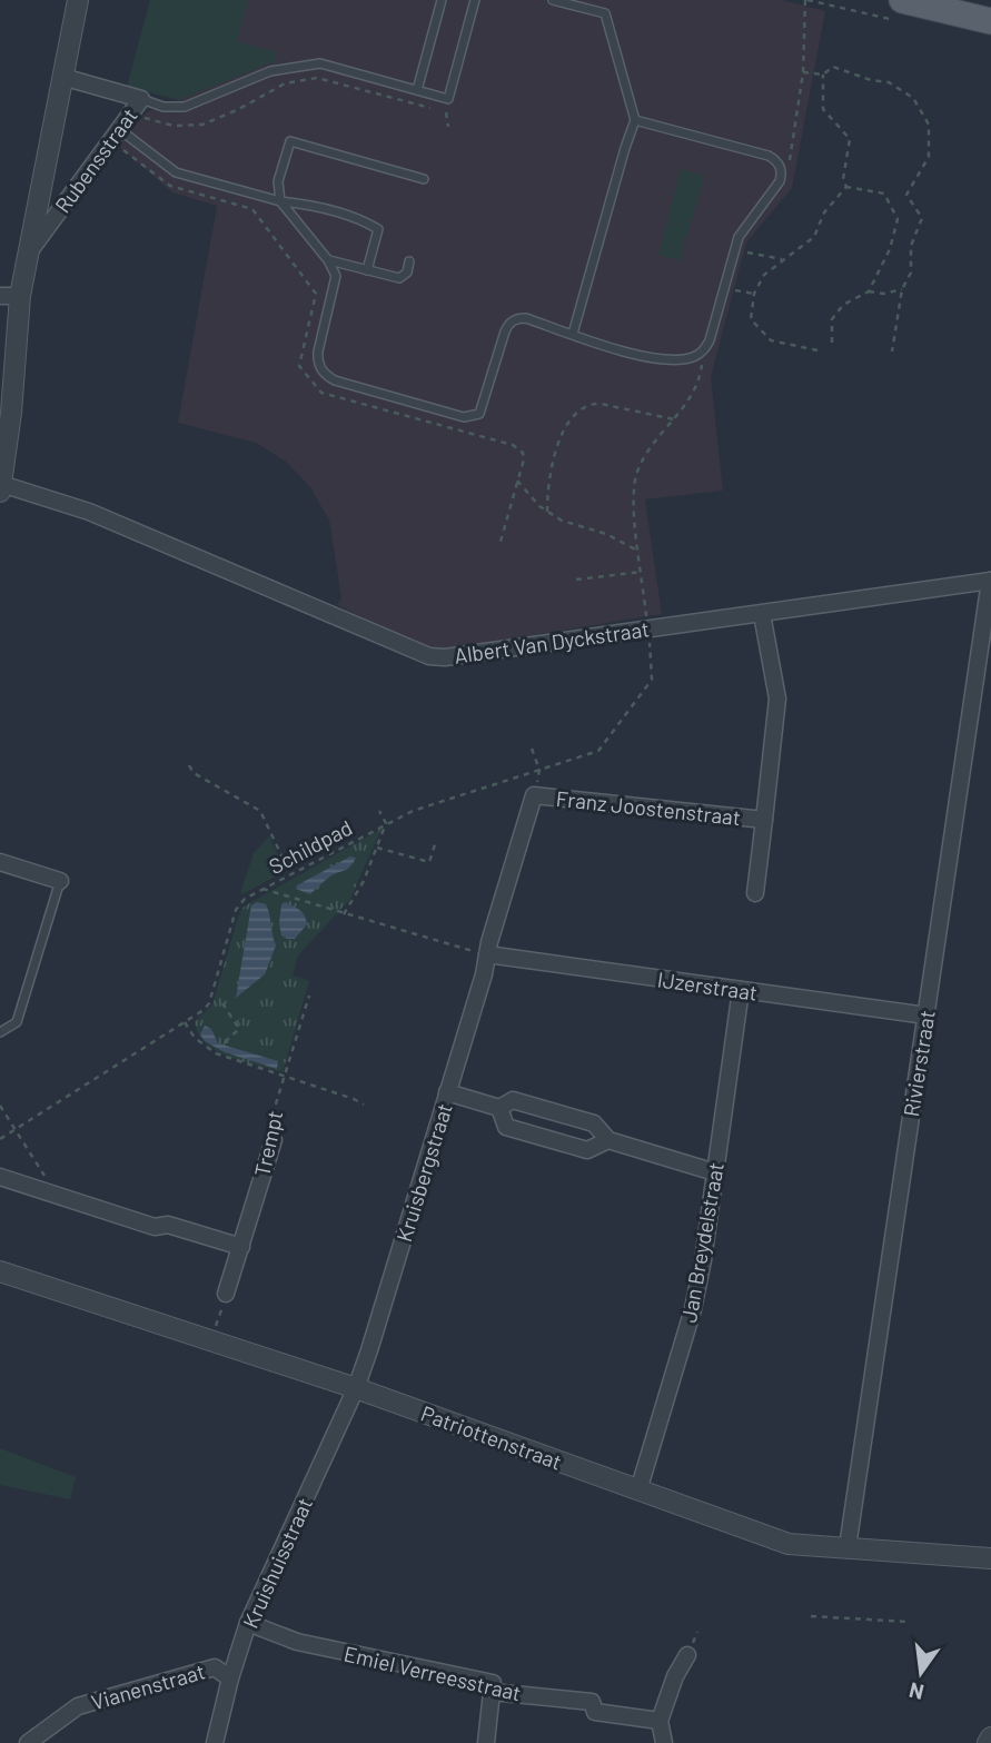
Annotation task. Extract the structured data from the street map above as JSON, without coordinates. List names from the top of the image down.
{
  "streets": {
    "street": [
      "Rubensstraat",
      "Albert Van Dyckstraat",
      "Franz Joostenstraat",
      "IJzerstraat",
      "Rivierstraat",
      "Trempt",
      "Kruisbergstraat",
      "Jan Breydelstraat",
      "Patriottenstraat",
      "Kruishuisstraat",
      "Emiel Verreesstraat",
      "Vianenstraat"
    ],
    "path": ["Schildpad"]
  },
  "crossings": [
    ["Rubensstraat", "Albert Van Dyckstraat"],
    ["Albert Van Dyckstraat", "Franz Joostenstraat"],
    ["Albert Van Dyckstraat", "Schildpad"],
    ["Albert Van Dyckstraat", "Rivierstraat"],
    ["Franz Joostenstraat", "Kruisbergstraat"],
    ["IJzerstraat", "Rivierstraat"],
    ["IJzerstraat", "Kruisbergstraat"],
    ["IJzerstraat", "Jan Breydelstraat"],
    ["Rivierstraat", "Patriottenstraat"],
    ["Kruisbergstraat", "Patriottenstraat"],
    ["Kruisbergstraat", "Kruishuisstraat"],
    ["Jan Breydelstraat", "Patriottenstraat"],
    ["Patriottenstraat", "Kruishuisstraat"],
    ["Kruishuisstraat", "Emiel Verreesstraat"],
    ["Kruishuisstraat", "Vianenstraat"]
  ],
  "north": "bottom"
}
